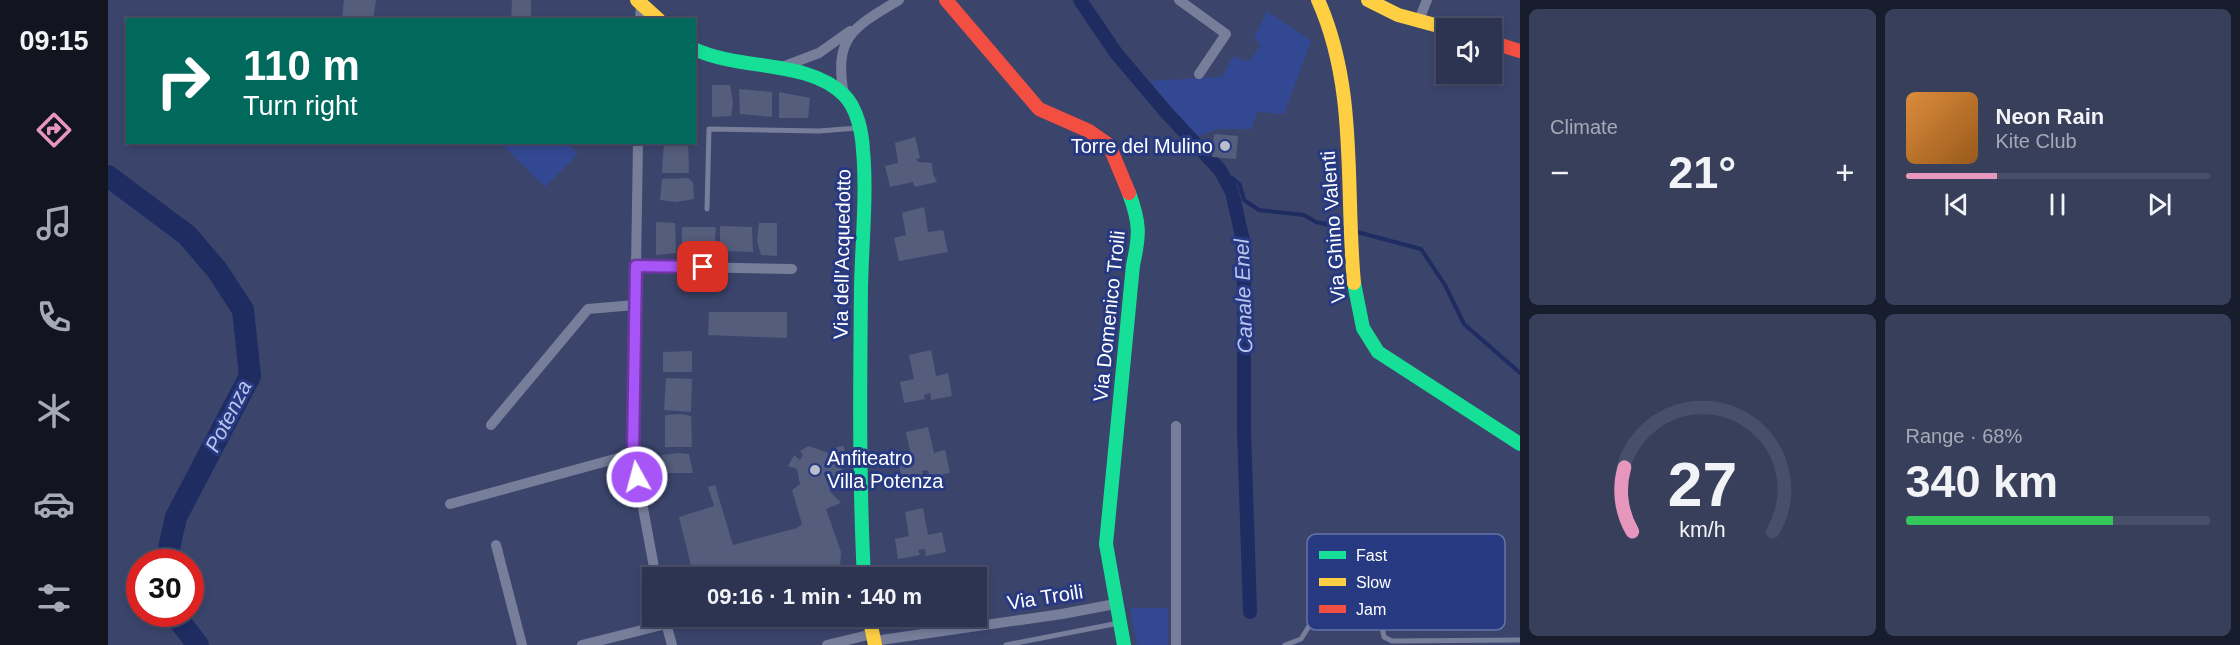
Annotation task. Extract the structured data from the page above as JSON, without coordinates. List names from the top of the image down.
{
  "streets": {
    "street": [
      "Via Ghino Valenti",
      "Via dell'Acquedotto",
      "Via Domenico Troili",
      "Via Troili"
    ]
  },
  "crossings": [
    ["Via Domenico Troili", "Via Troili"]
  ],
  "water": ["Canale Enel", "Potenza"],
  "places": ["Torre del Mulino", "Anfiteatro Villa Potenza"],
  "legend": ["Fast", "Slow", "Jam"],
  "page": {
    "tabs": "09:15",
    "tile": [
      "Climate",
      ["Range · 68%", "340 km"]
    ],
    "turn": ["110 m", "Turn right"],
    "song": ["Neon Rain", "Kite Club"],
    "heat": ["−", "21°", "+"],
    "limit": "30",
    "trip": "09:16 · 1 min · 140 m",
    "gauge": ["27", "km/h"]
  }
}
